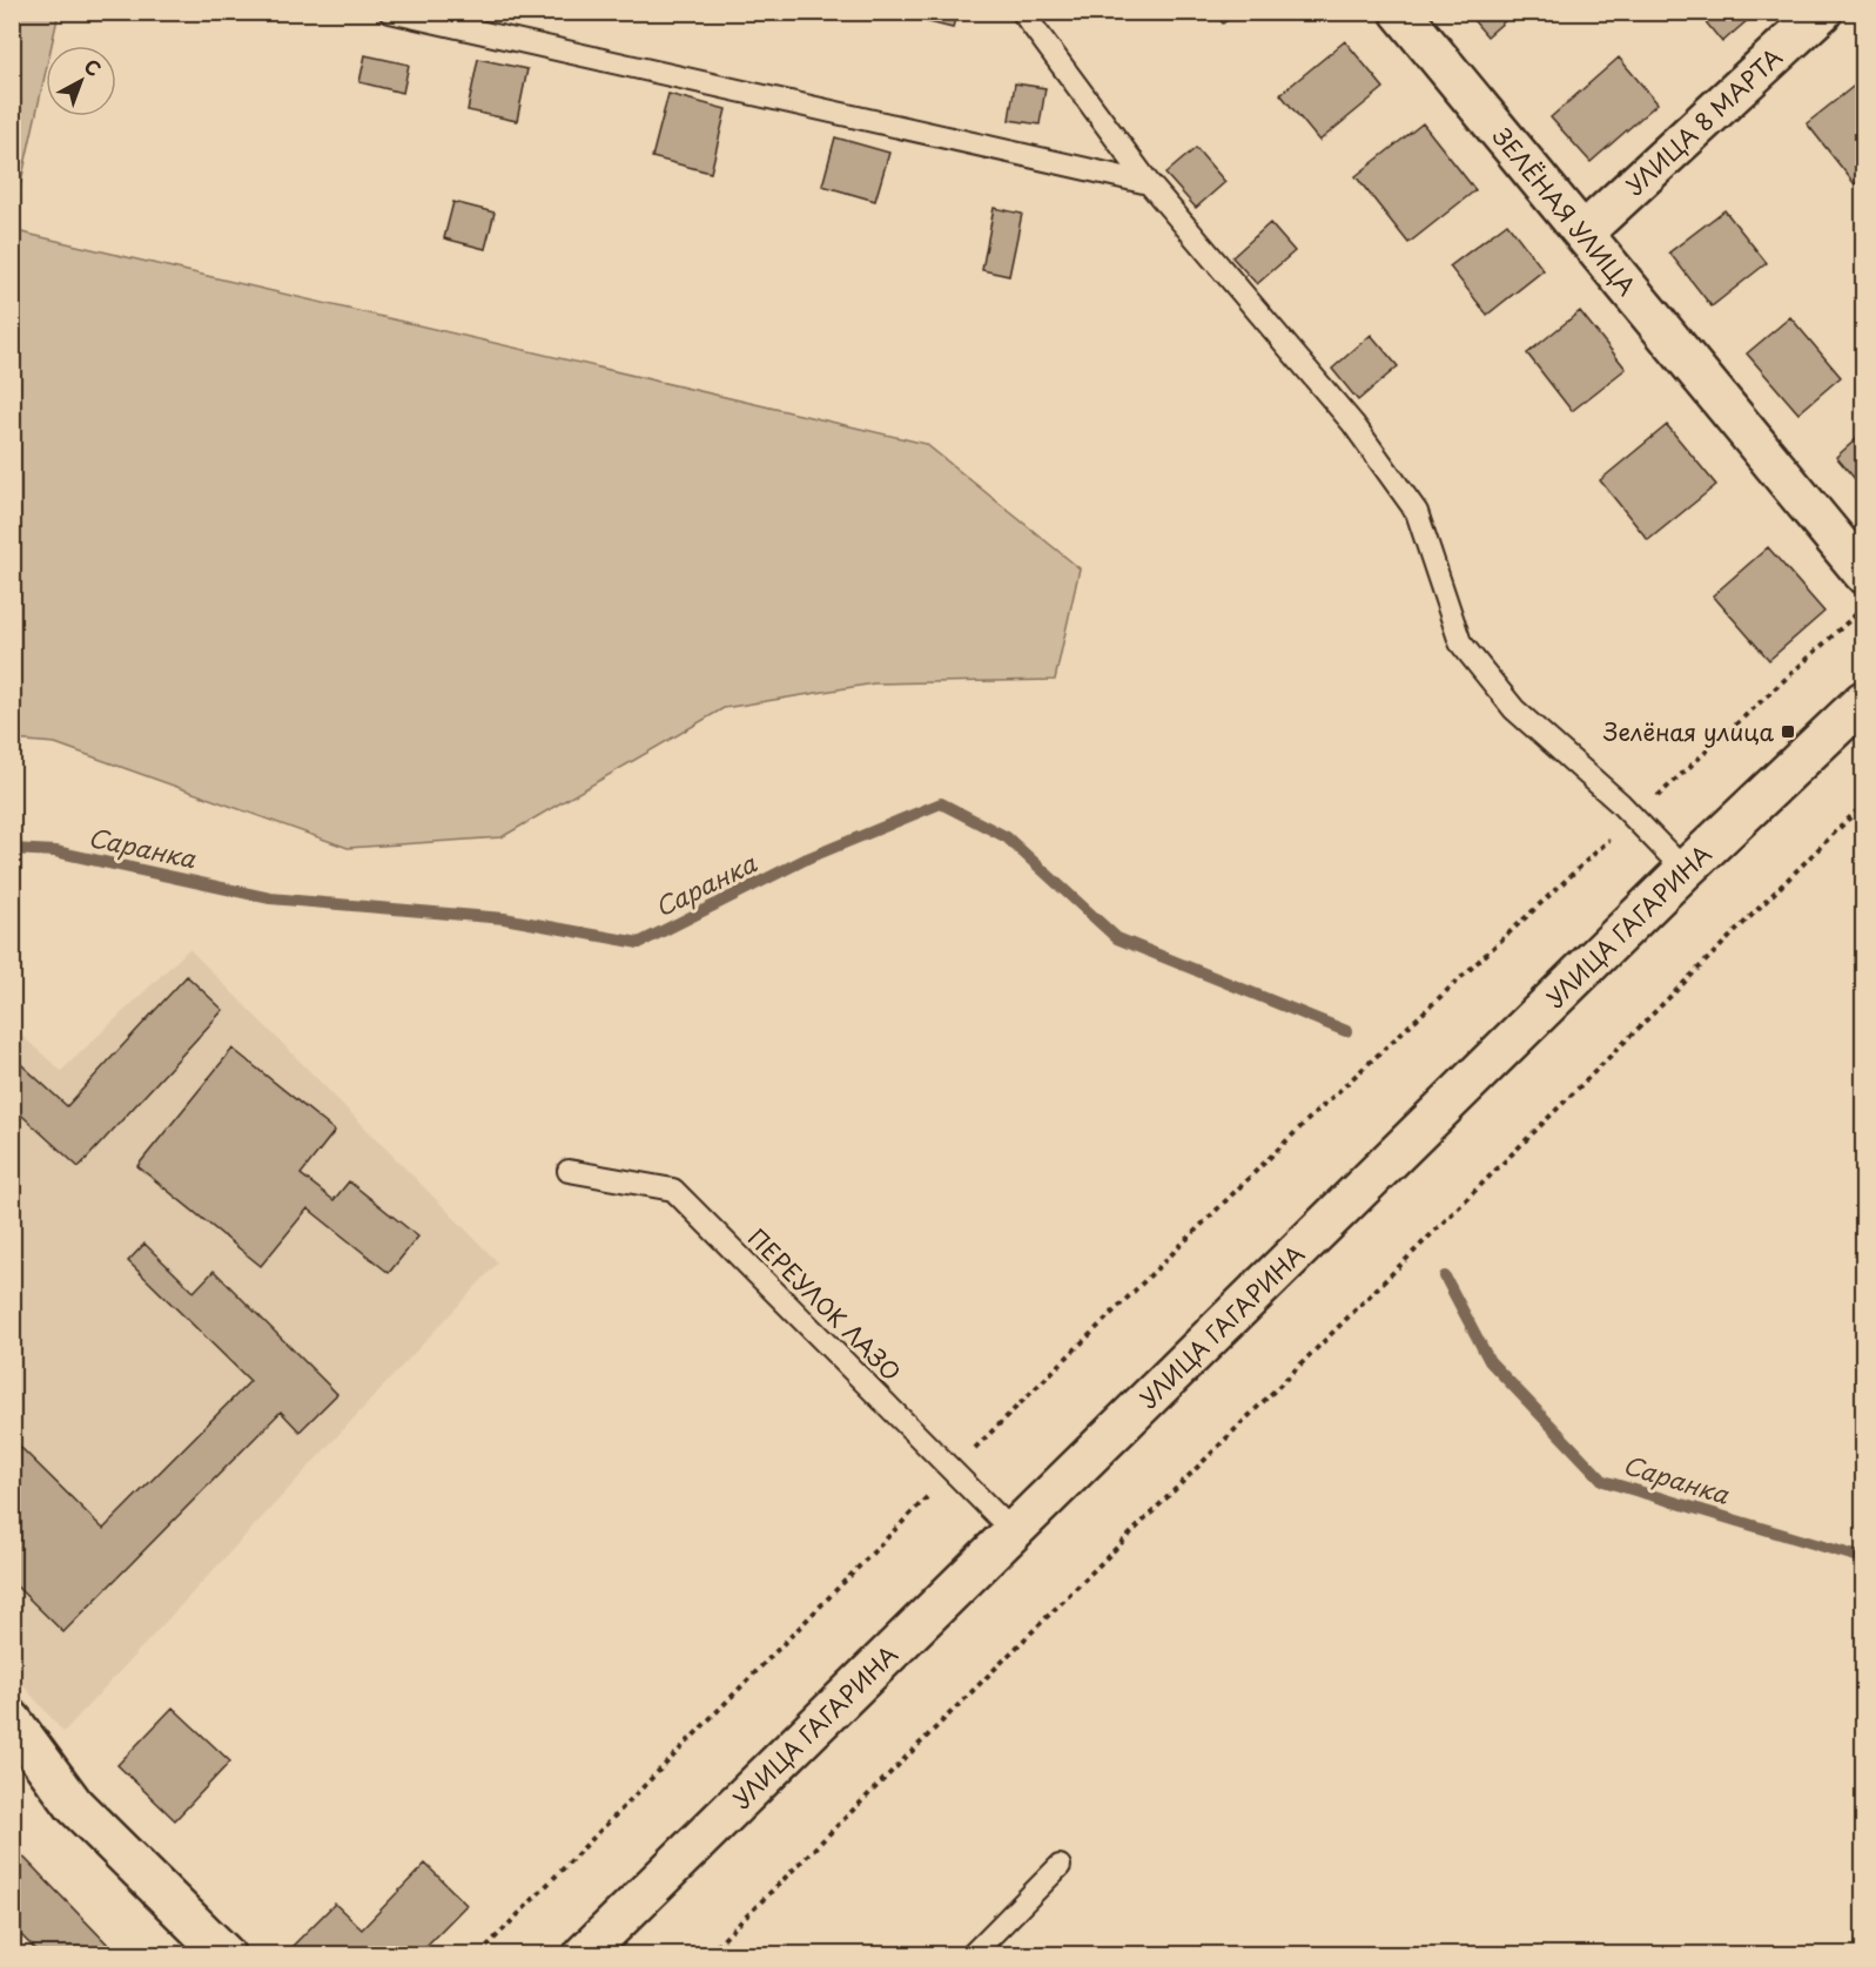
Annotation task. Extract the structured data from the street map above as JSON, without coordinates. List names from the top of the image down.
{
  "streets": {
    "main road": ["УЛИЦА 8 МАРТА", "ЗЕЛЁНАЯ УЛИЦА", "УЛИЦА ГАГАРИНА"],
    "lane": ["ПЕРЕУЛОК ЛАЗО"]
  },
  "crossings": [
    ["УЛИЦА 8 МАРТА", "ЗЕЛЁНАЯ УЛИЦА"],
    ["УЛИЦА ГАГАРИНА", "ПЕРЕУЛОК ЛАЗО"]
  ],
  "water": ["Саранка"],
  "places": {
    "transit": ["Зелёная улица"]
  },
  "north": "top right"
}
